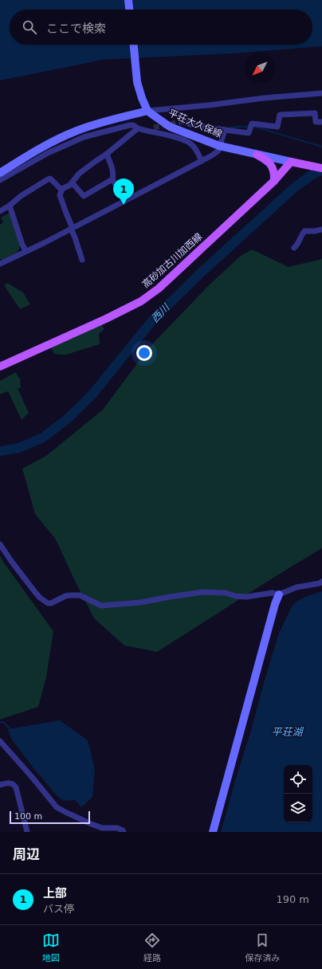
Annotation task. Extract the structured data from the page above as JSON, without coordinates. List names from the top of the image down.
{
  "streets": {
    "main road": ["高砂加古川加西線"],
    "street": ["平荘大久保線"]
  },
  "crossings": [
    ["平荘大久保線", "高砂加古川加西線"]
  ],
  "water": ["西川", "平荘湖"],
  "scale_bar": "100 m",
  "north": "bottom left",
  "page": {
    "search": "ここで検索",
    "pins": "1",
    "scale": "100 m",
    "heading": "周辺",
    "list": [
      {
        "mark": "1",
        "name": "上部",
        "note": "バス停",
        "value": "190 m"
      }
    ],
    "nav": ["地図", "経路", "保存済み"]
  }
}
